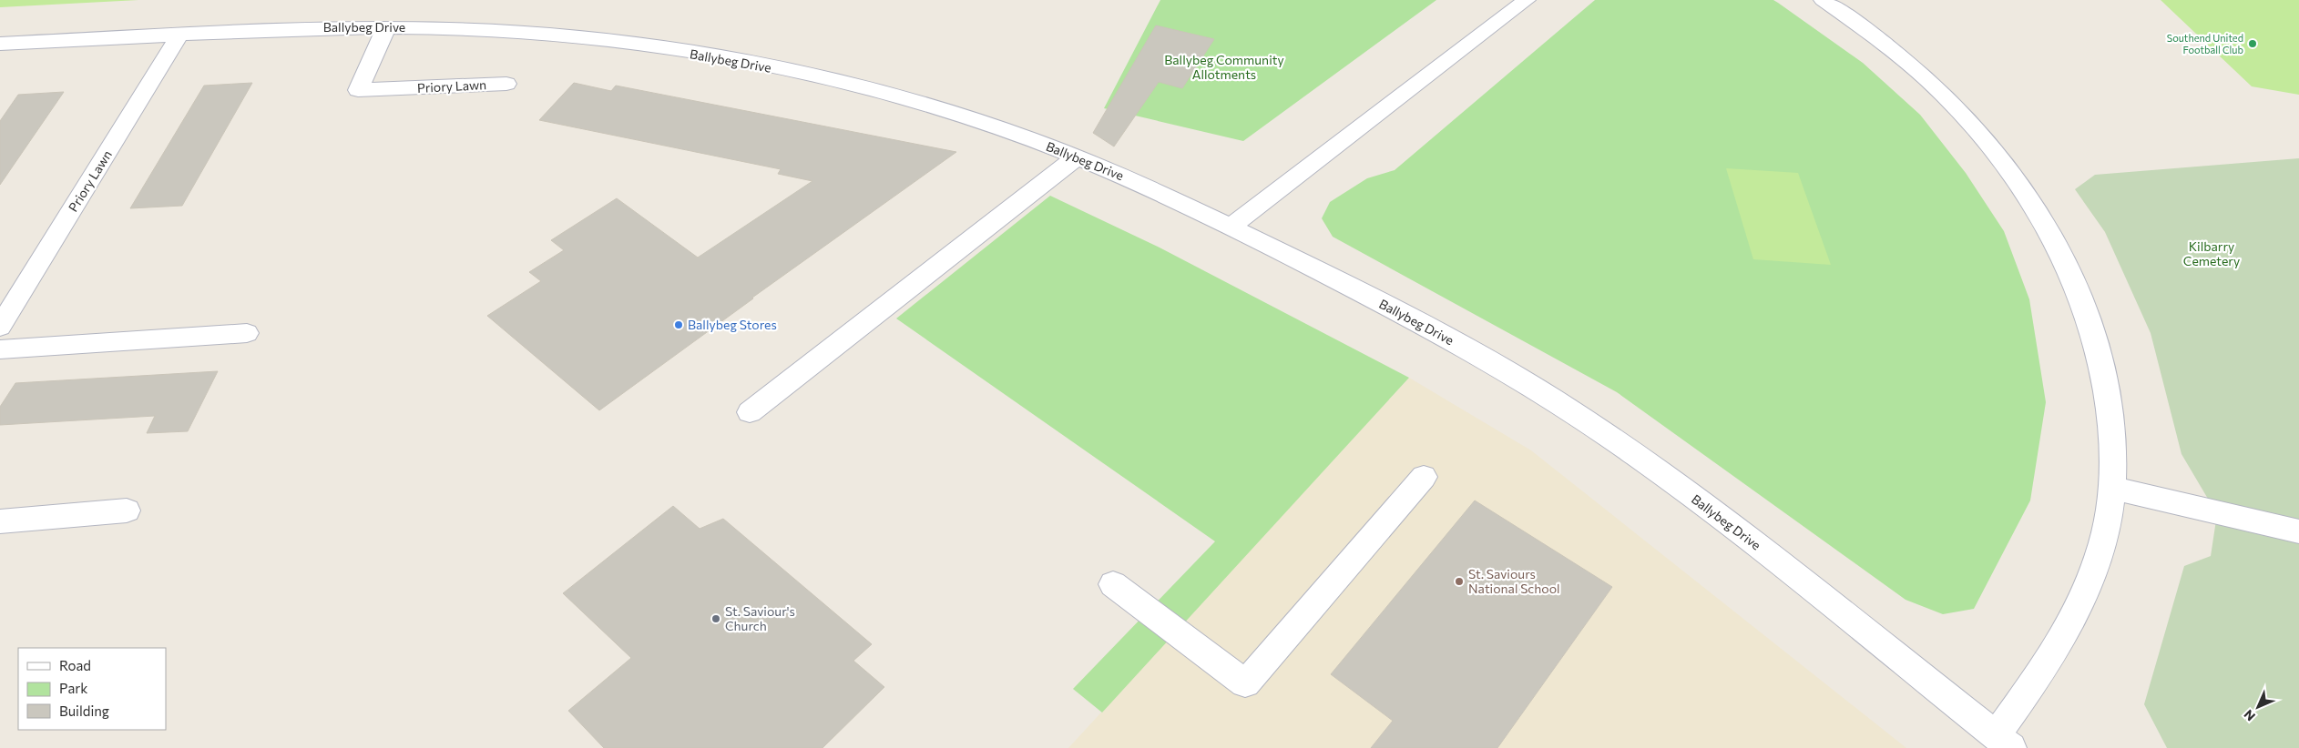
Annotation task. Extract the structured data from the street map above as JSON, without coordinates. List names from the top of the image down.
{
  "streets": {
    "street": ["Ballybeg Drive", "Priory Lawn"]
  },
  "crossings": [
    ["Ballybeg Drive", "Priory Lawn"]
  ],
  "parks": ["Ballybeg Community Allotments", "Kilbarry Cemetery"],
  "places": [
    "Southend United Football Club",
    "Ballybeg Stores",
    "St. Saviours National School",
    "St. Saviour's Church"
  ],
  "legend": ["Road", "Park", "Building"],
  "north": "bottom left"
}
